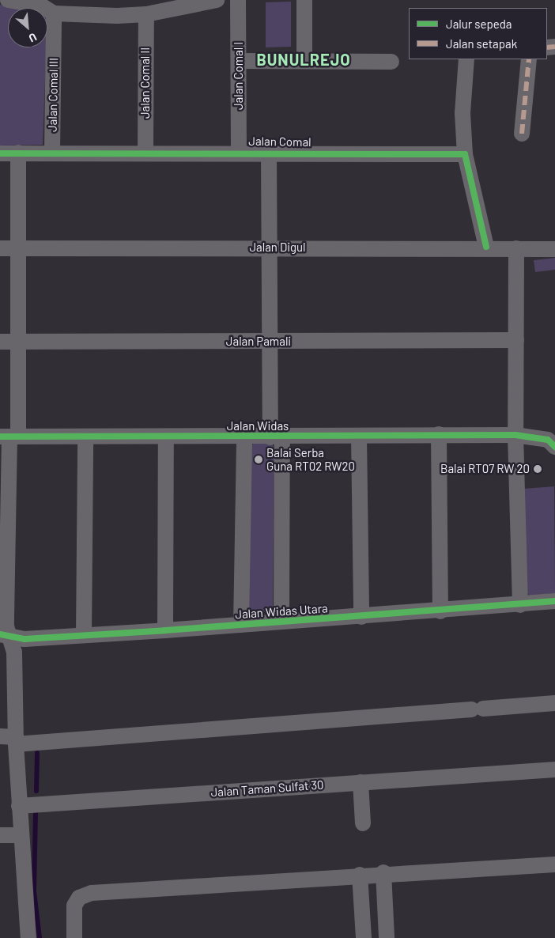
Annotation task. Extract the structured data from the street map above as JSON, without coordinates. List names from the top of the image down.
{
  "streets": {
    "street": [
      "Jalan Comal I",
      "Jalan Comal II",
      "Jalan Comal III",
      "Jalan Comal",
      "Jalan Digul",
      "Jalan Pamali",
      "Jalan Widas",
      "Jalan Widas Utara",
      "Jalan Taman Sulfat 30"
    ]
  },
  "crossings": [
    ["Jalan Comal I", "Jalan Comal"],
    ["Jalan Comal II", "Jalan Comal"],
    ["Jalan Comal III", "Jalan Comal"],
    ["Jalan Widas", "Jalan Widas Utara"]
  ],
  "districts": ["BUNULREJO"],
  "places": ["Balai Serba Guna RT02 RW20", "Balai RT07 RW 20"],
  "legend": ["Jalur sepeda", "Jalan setapak"],
  "north": "bottom right"
}
